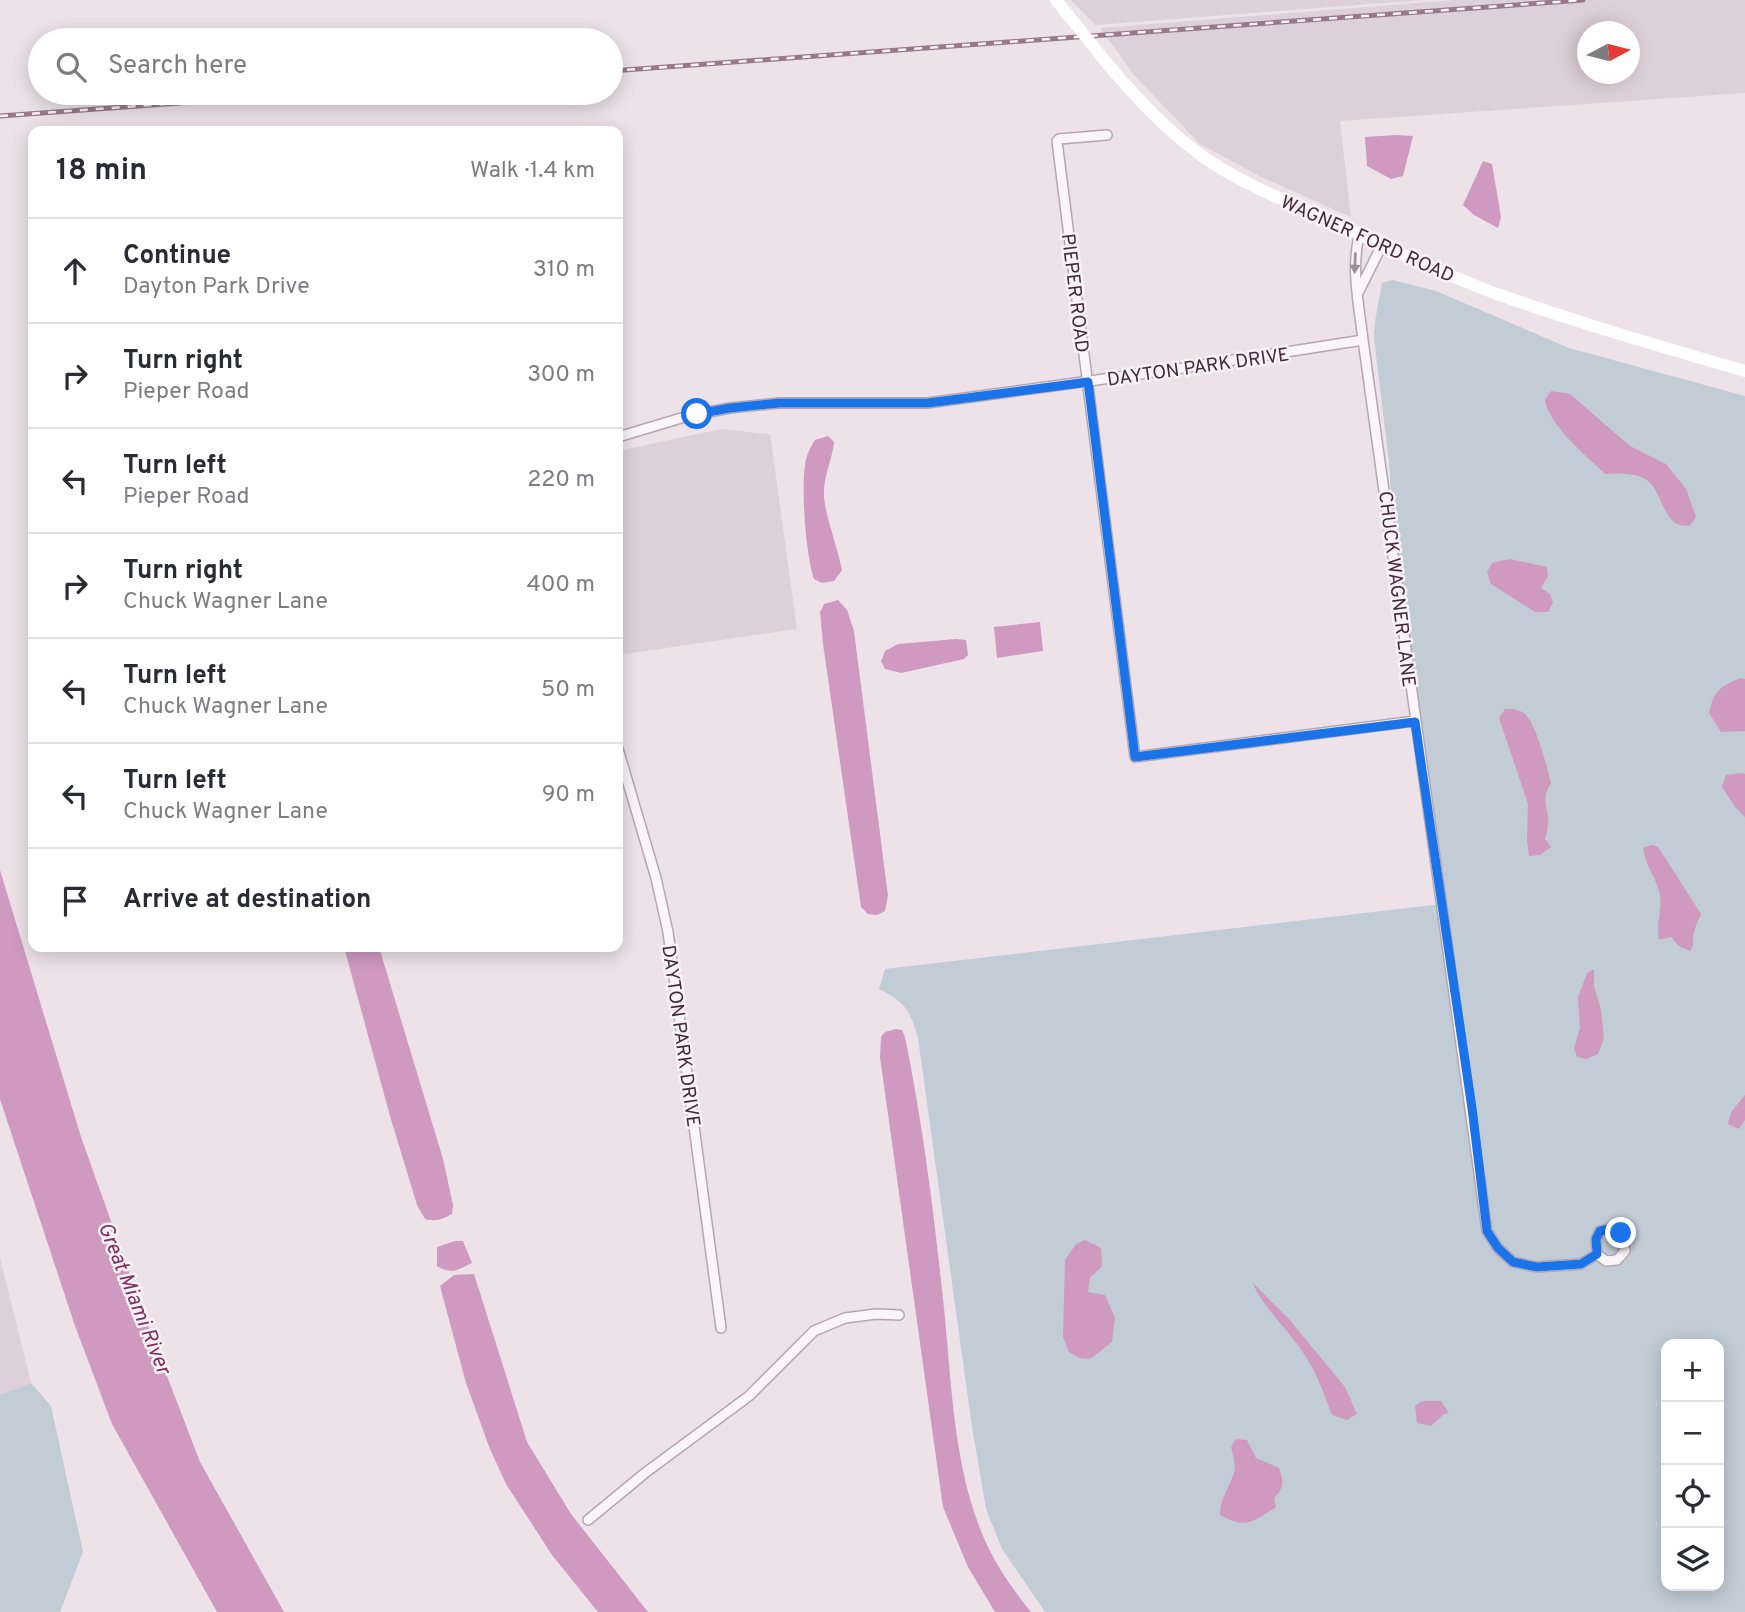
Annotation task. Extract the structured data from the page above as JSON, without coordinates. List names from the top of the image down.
{
  "streets": {
    "main road": ["WAGNER FORD ROAD"],
    "street": ["PIEPER ROAD", "DAYTON PARK DRIVE", "CHUCK WAGNER LANE"]
  },
  "crossings": [
    ["WAGNER FORD ROAD", "CHUCK WAGNER LANE"],
    ["PIEPER ROAD", "DAYTON PARK DRIVE"],
    ["PIEPER ROAD", "CHUCK WAGNER LANE"],
    ["DAYTON PARK DRIVE", "CHUCK WAGNER LANE"]
  ],
  "water": ["Great Miami River"],
  "north": "right",
  "page": {
    "search": "Search here",
    "heading": ["18 min", "Walk · 1.4 km"],
    "list": [
      ["Continue", "Dayton Park Drive", "310 m"],
      ["Turn right", "Pieper Road", "300 m"],
      ["Turn left", "Pieper Road", "220 m"],
      ["Turn right", "Chuck Wagner Lane", "400 m"],
      ["Turn left", "Chuck Wagner Lane", "50 m"],
      ["Turn left", "Chuck Wagner Lane", "90 m"],
      "Arrive at destination"
    ],
    "map_buttons": ["+", "−"]
  }
}
